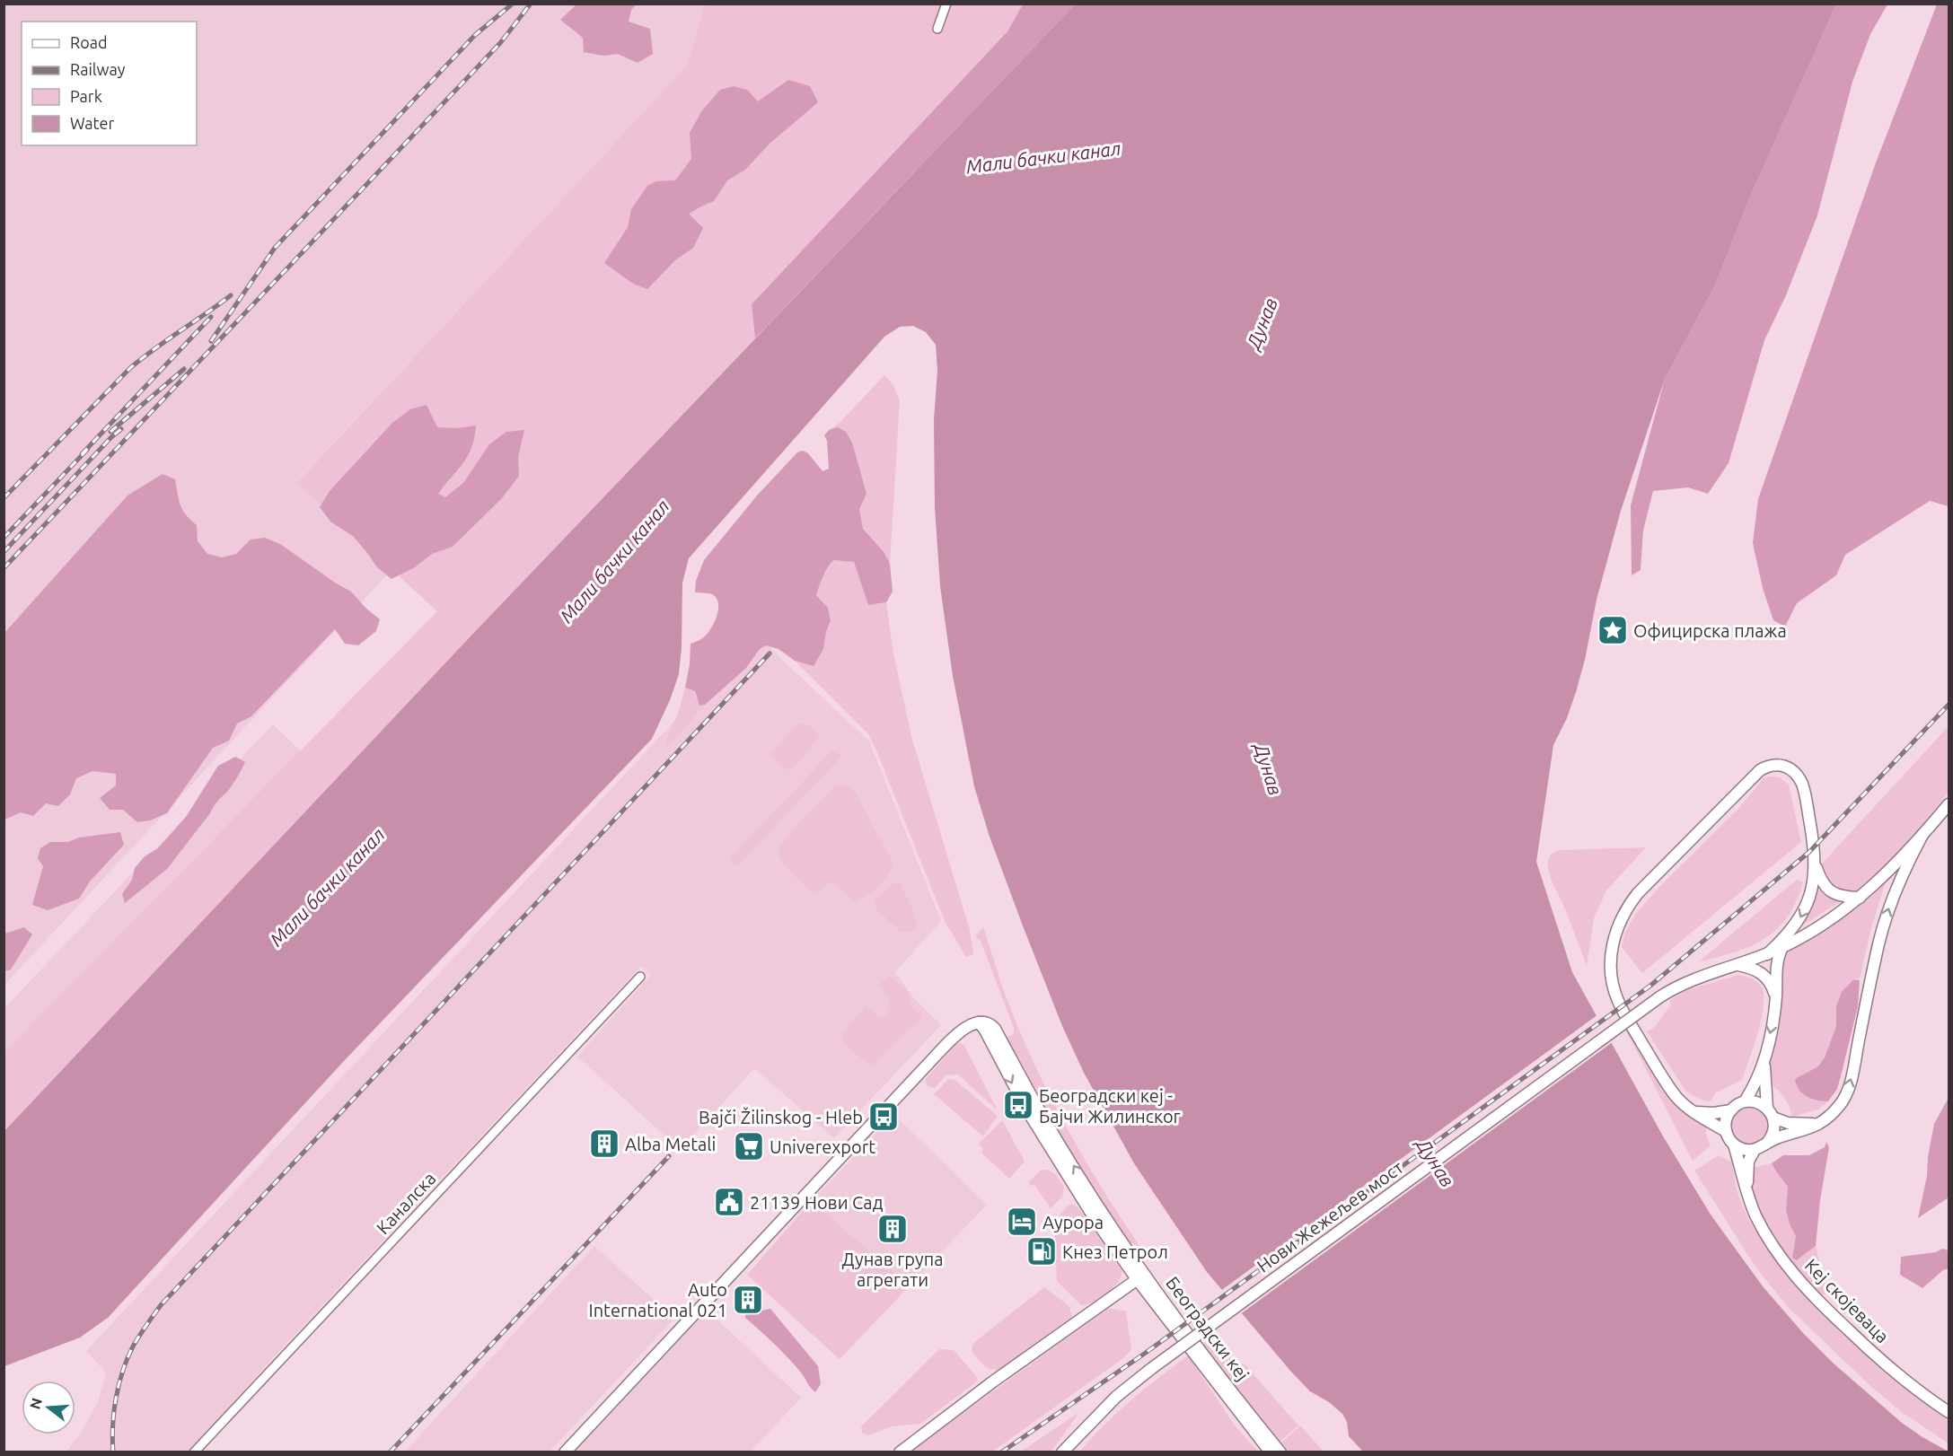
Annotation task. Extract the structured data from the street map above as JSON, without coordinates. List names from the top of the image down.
{
  "streets": {
    "main road": ["Нови Жежељев мост", "Кеј скојеваца", "Београдски кеј"],
    "street": ["Каналска"]
  },
  "water": ["Мали бачки канал", "Дунав"],
  "places": {
    "place": ["Официрска плажа"],
    "bus stop": ["Београдски кеј - Бајчи Жилинског", "Bajči Žilinskog - Hleb"],
    "building": ["Alba Metali", "Дунав група агрегати", "Auto International 021"],
    "supermarket": ["Univerexport"],
    "public building": ["21139 Нови Сад"],
    "hotel": ["Аурора"],
    "fuel station": ["Кнез Петрол"]
  },
  "legend": [
    "Road",
    "Railway",
    "Park",
    "Water"
  ],
  "north": "left"
}
